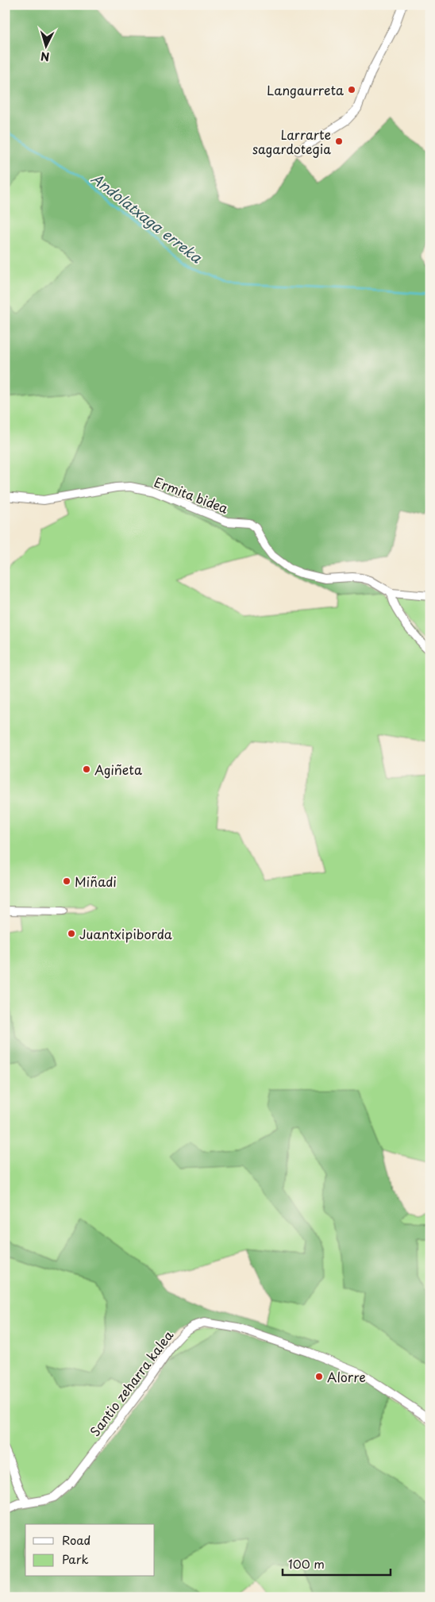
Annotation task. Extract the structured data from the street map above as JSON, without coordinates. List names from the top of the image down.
{
  "streets": {
    "street": ["Ermita bidea", "Santio zeharra kalea"]
  },
  "water": ["Andolatxaga erreka"],
  "places": [
    "Langaurreta",
    "Larrarte sagardotegia",
    "Agiñeta",
    "Miñadi",
    "Juantxipiborda",
    "Alorre"
  ],
  "legend": ["Road", "Park"],
  "scale_bar": "100 m",
  "north": "bottom"
}
